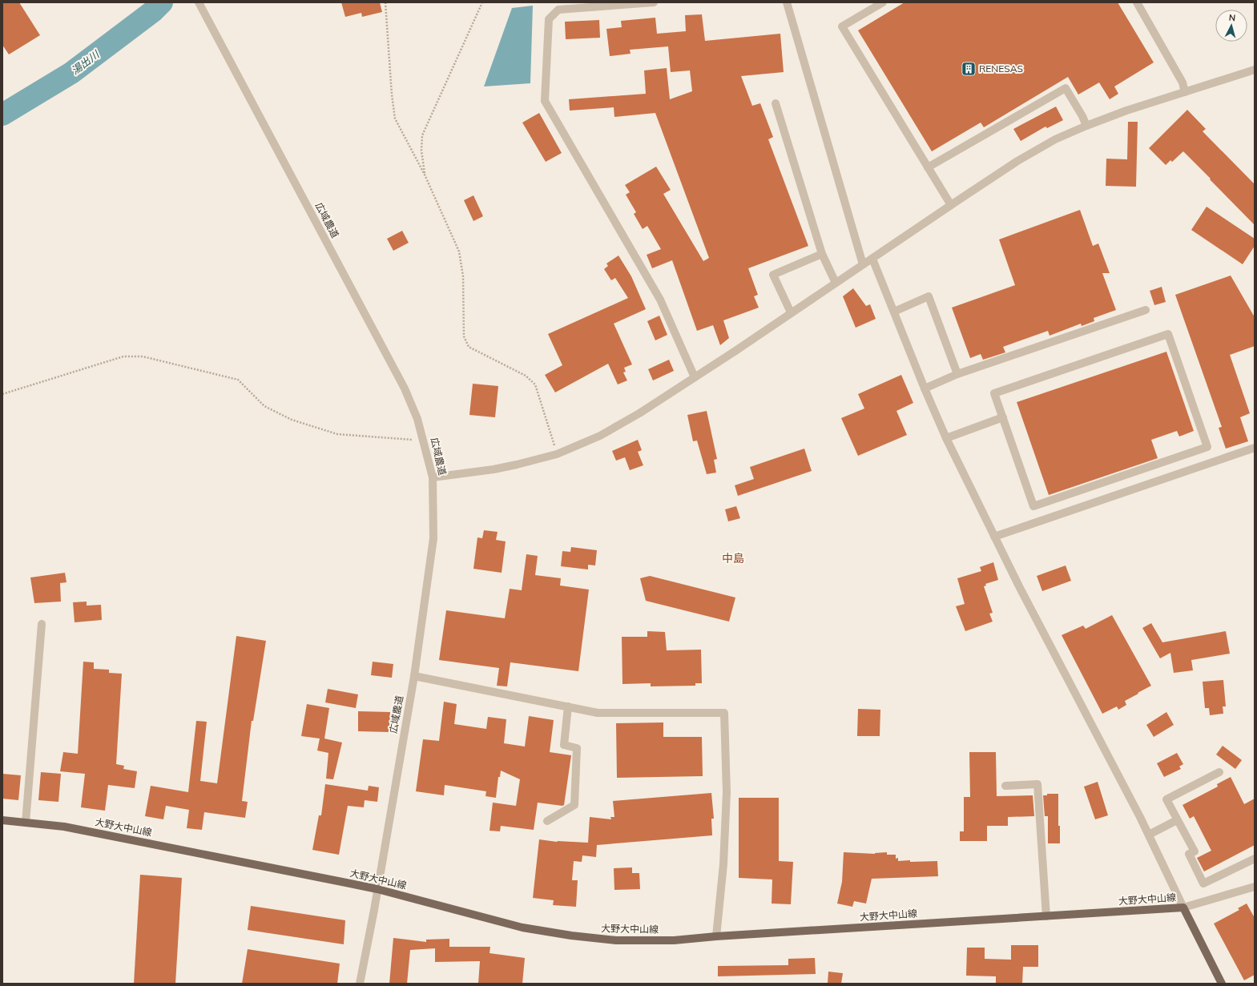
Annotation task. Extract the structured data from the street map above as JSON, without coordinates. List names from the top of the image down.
{
  "streets": {
    "main road": ["大野大中山線"],
    "street": ["広域農道"]
  },
  "crossings": [
    ["広域農道", "大野大中山線"]
  ],
  "districts": ["中島"],
  "water": ["湯出川"],
  "places": {
    "building": ["RENESAS"]
  },
  "north": "top"
}
